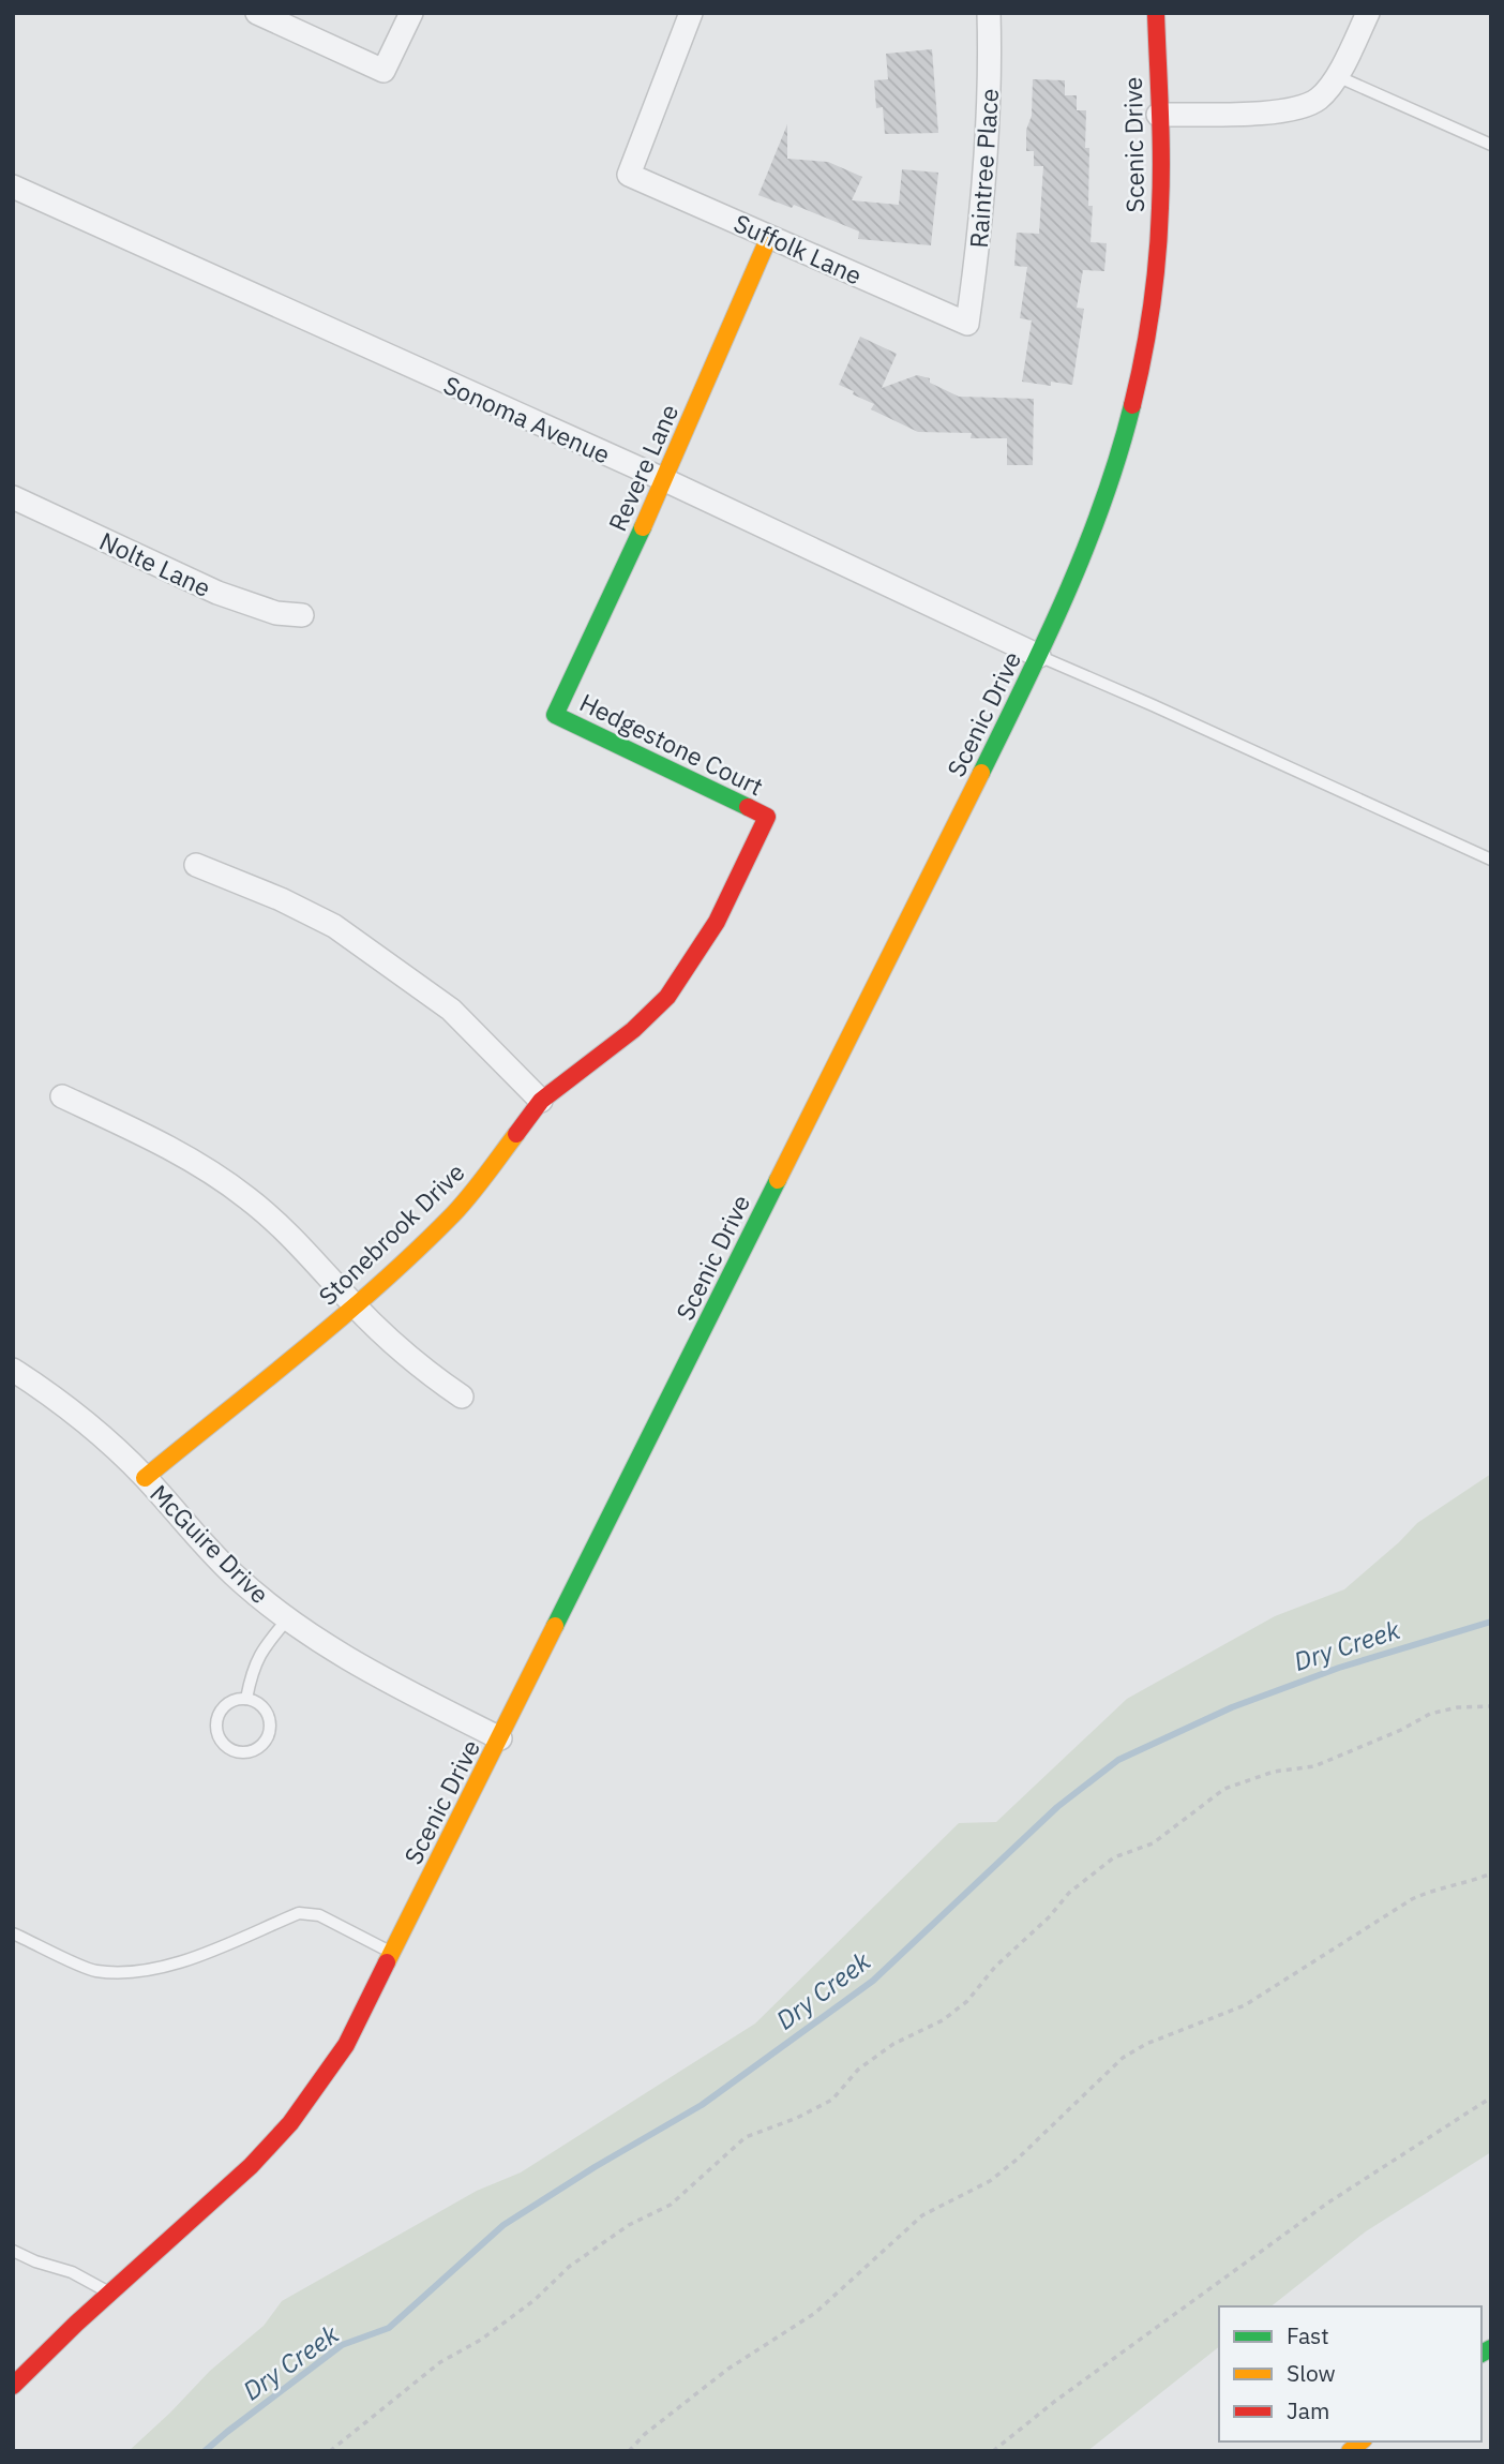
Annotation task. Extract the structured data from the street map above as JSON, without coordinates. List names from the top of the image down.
{
  "streets": {
    "main road": [
      "Scenic Drive",
      "Revere Lane",
      "Hedgestone Court",
      "Stonebrook Drive"
    ],
    "street": [
      "Raintree Place",
      "Suffolk Lane",
      "Sonoma Avenue",
      "Nolte Lane",
      "McGuire Drive"
    ]
  },
  "crossings": [
    ["Scenic Drive", "Sonoma Avenue"],
    ["Scenic Drive", "McGuire Drive"],
    ["Raintree Place", "Suffolk Lane"],
    ["Suffolk Lane", "Revere Lane"],
    ["Sonoma Avenue", "Revere Lane"],
    ["Revere Lane", "Hedgestone Court"],
    ["Hedgestone Court", "Stonebrook Drive"],
    ["Stonebrook Drive", "McGuire Drive"]
  ],
  "water": ["Dry Creek"],
  "legend": ["Fast", "Slow", "Jam"]
}
